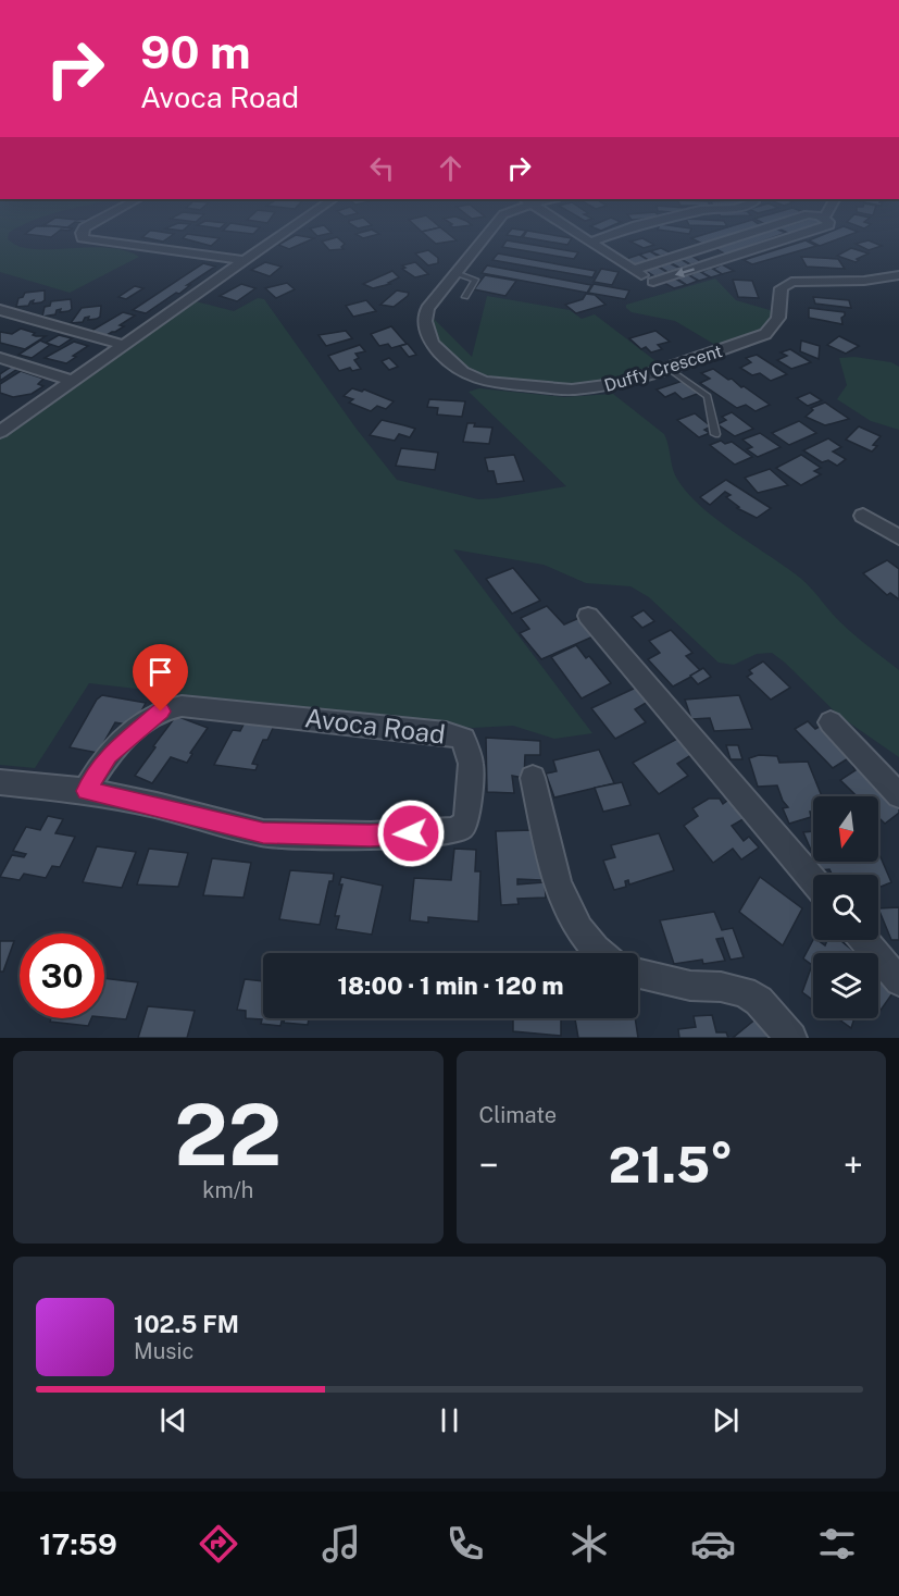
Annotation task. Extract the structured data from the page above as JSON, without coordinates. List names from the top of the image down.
{
  "streets": {
    "street": ["Duffy Crescent", "Avoca Road"]
  },
  "north": "bottom",
  "page": {
    "turn": ["90 m", "Avoca Road"],
    "limit": "30",
    "trip": "18:00 · 1 min · 120 m",
    "tile": [
      ["22", "km/h"],
      "Climate"
    ],
    "heat": ["−", "21.5°", "+"],
    "song": ["102.5 FM", "Music"],
    "tabs": "17:59"
  }
}
